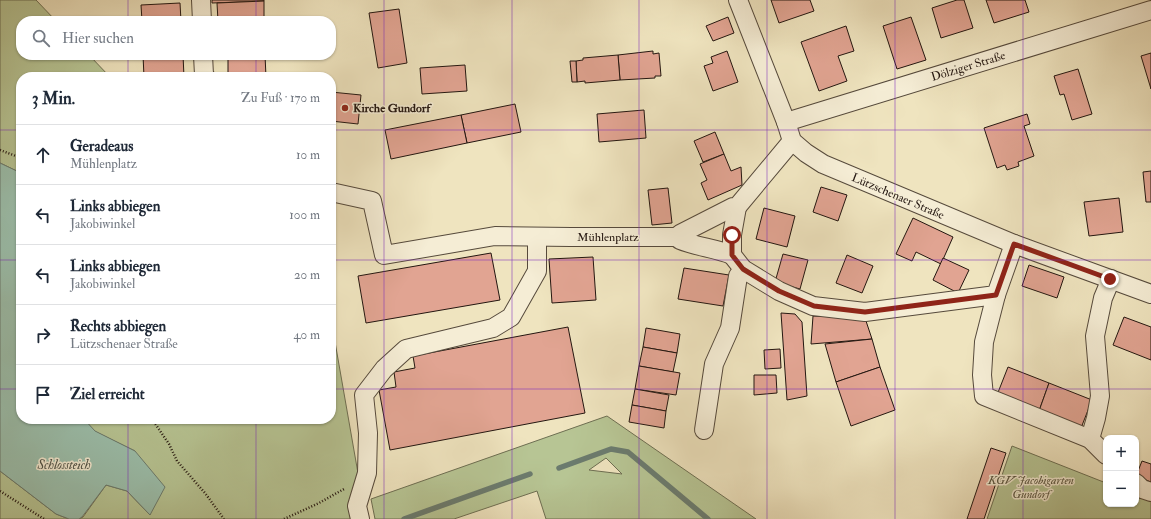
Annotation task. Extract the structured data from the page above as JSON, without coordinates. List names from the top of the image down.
{
  "streets": {
    "street": ["Dölziger Straße", "Lützschenaer Straße", "Mühlenplatz"]
  },
  "crossings": [
    ["Dölziger Straße", "Lützschenaer Straße"]
  ],
  "water": ["Schlossteich"],
  "parks": ["KGV Jacobigarten Gundorf"],
  "places": ["Kirche Gundorf"],
  "page": {
    "search": "Hier suchen",
    "heading": ["3 Min.", "Zu Fuß · 170 m"],
    "list": [
      ["Geradeaus", "Mühlenplatz", "10 m"],
      ["Links abbiegen", "Jakobiwinkel", "100 m"],
      ["Links abbiegen", "Jakobiwinkel", "20 m"],
      ["Rechts abbiegen", "Lützschenaer Straße", "40 m"],
      "Ziel erreicht"
    ],
    "map_buttons": ["+", "−"]
  }
}
